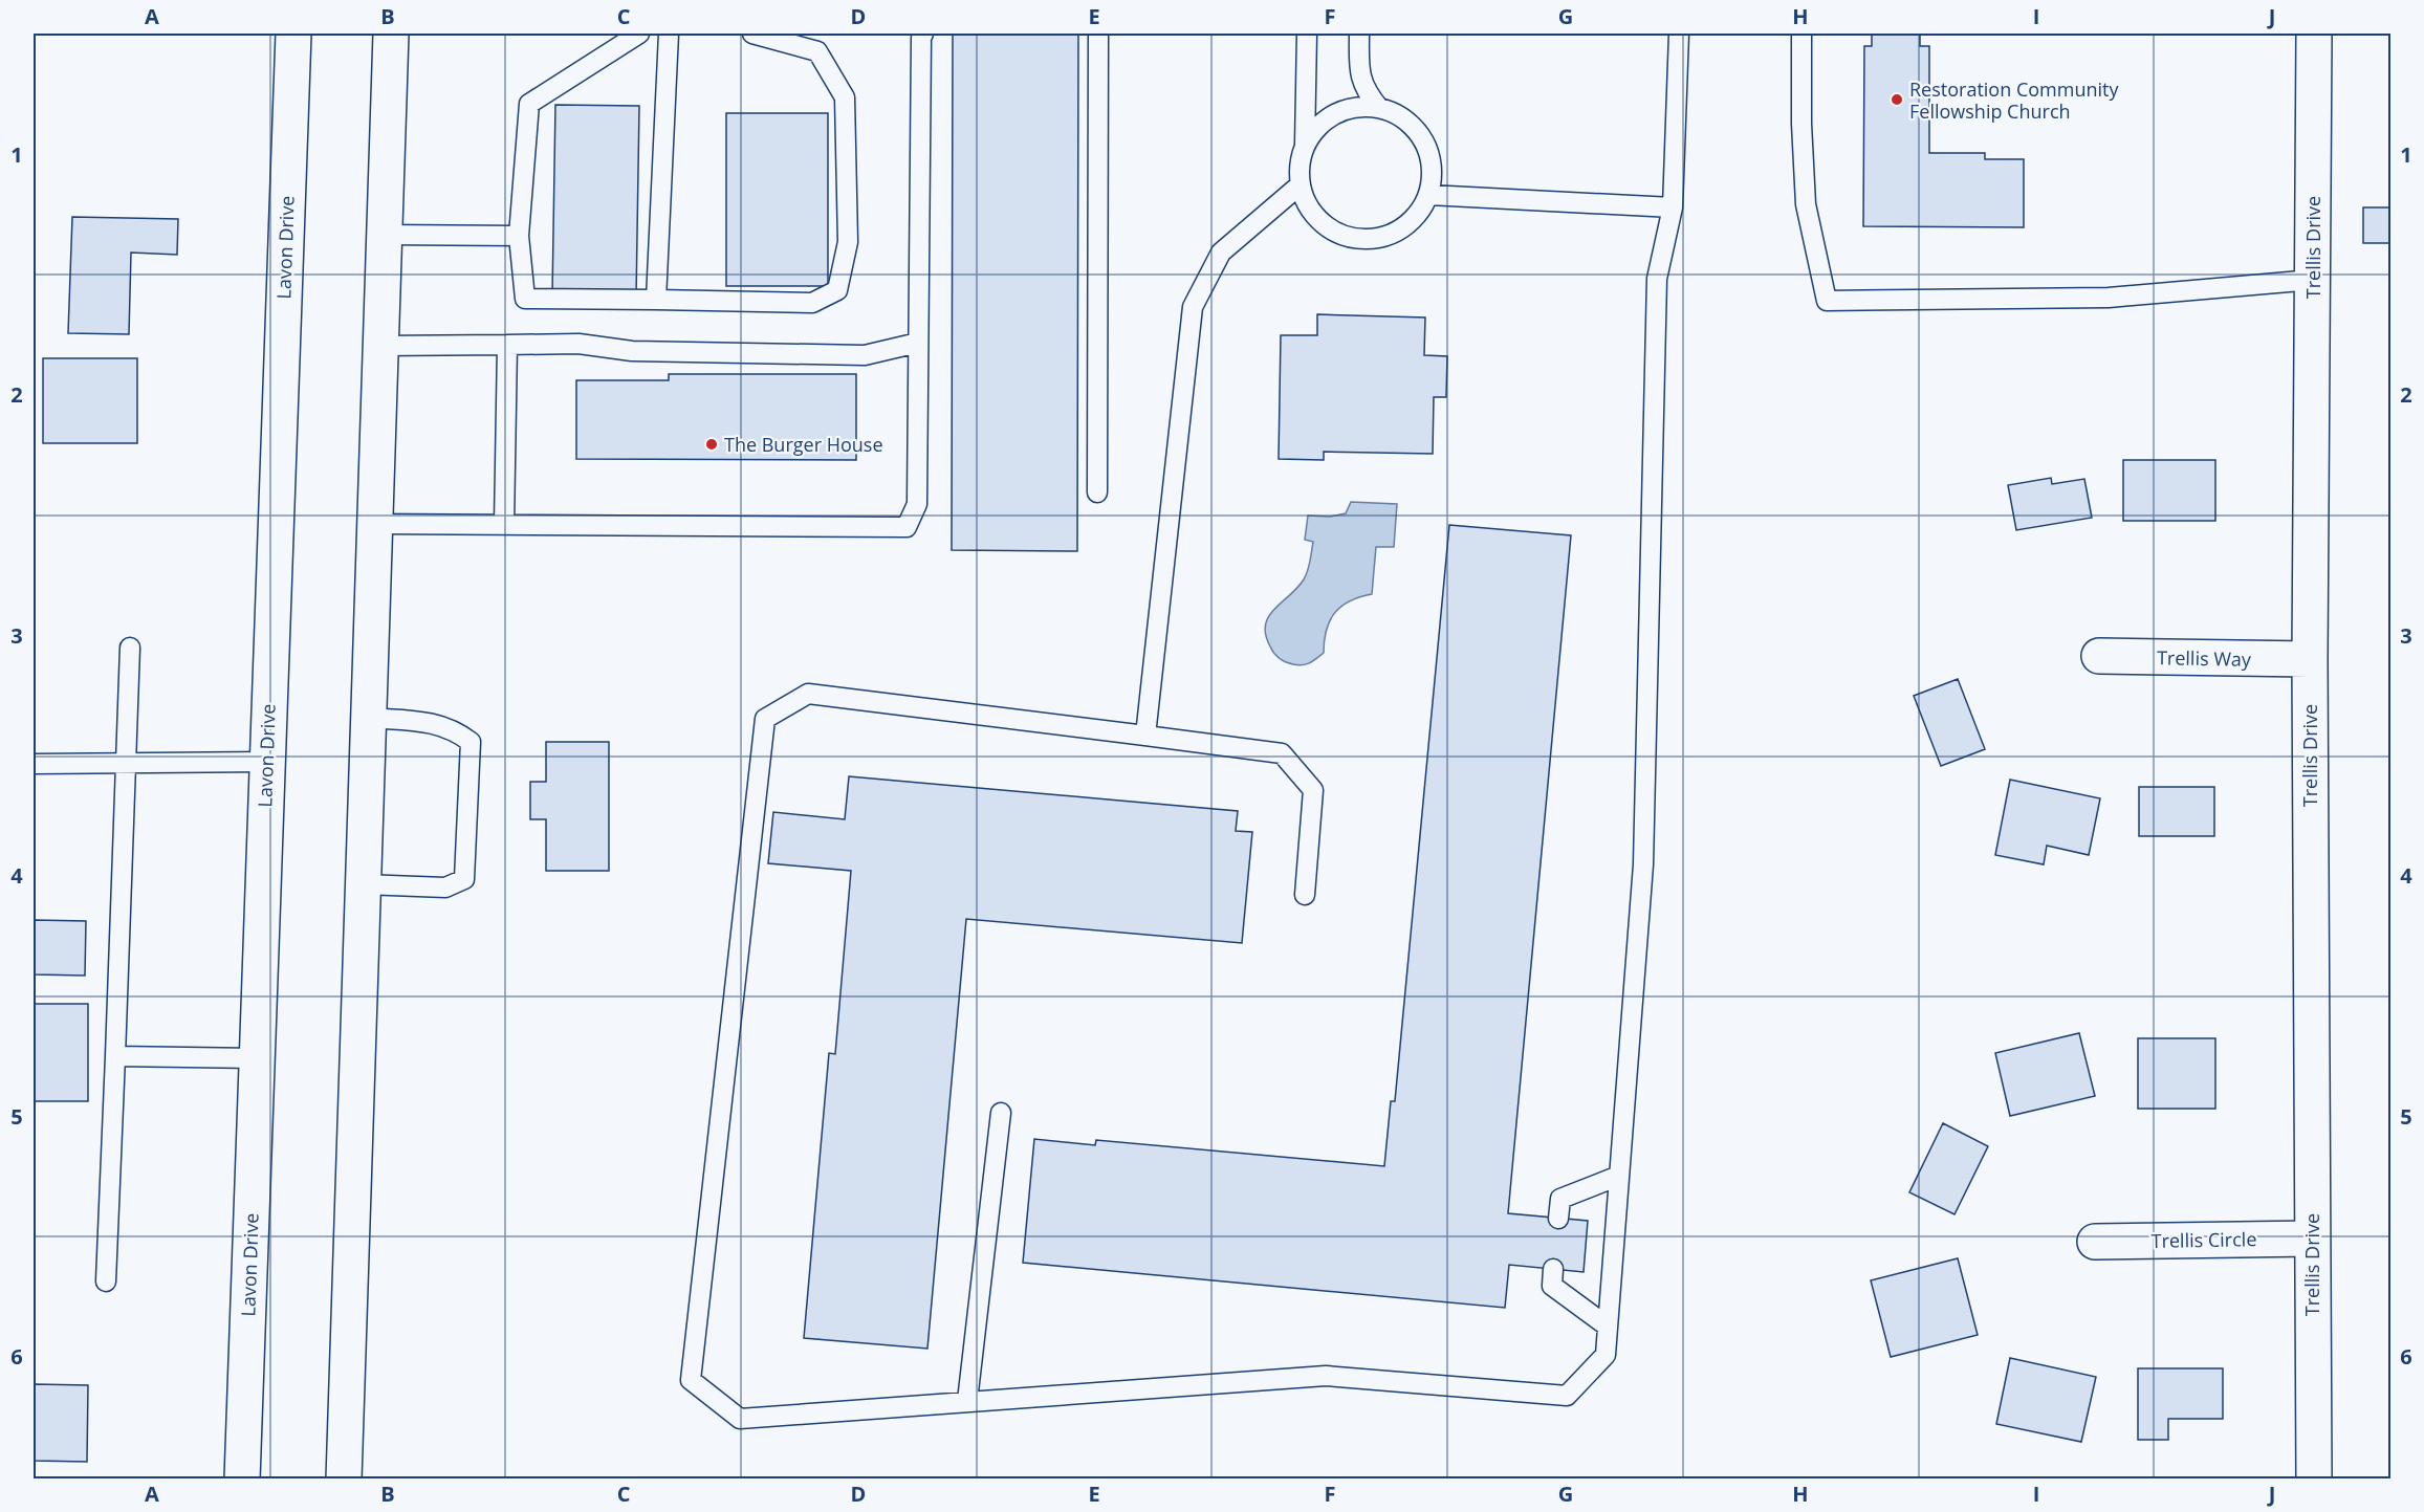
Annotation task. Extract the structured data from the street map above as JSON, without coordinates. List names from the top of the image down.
{
  "streets": {
    "main road": [
      "Lavon Drive",
      "Trellis Drive",
      "Trellis Way",
      "Trellis Circle"
    ]
  },
  "crossings": [
    ["Trellis Drive", "Trellis Way"],
    ["Trellis Drive", "Trellis Circle"]
  ],
  "places": ["Restoration Community Fellowship Church", "The Burger House"],
  "grid": {
    "columns": [
      "A",
      "B",
      "C",
      "D",
      "E",
      "F",
      "G",
      "H",
      "I",
      "J"
    ],
    "rows": [
      "1",
      "2",
      "3",
      "4",
      "5",
      "6"
    ]
  }
}
